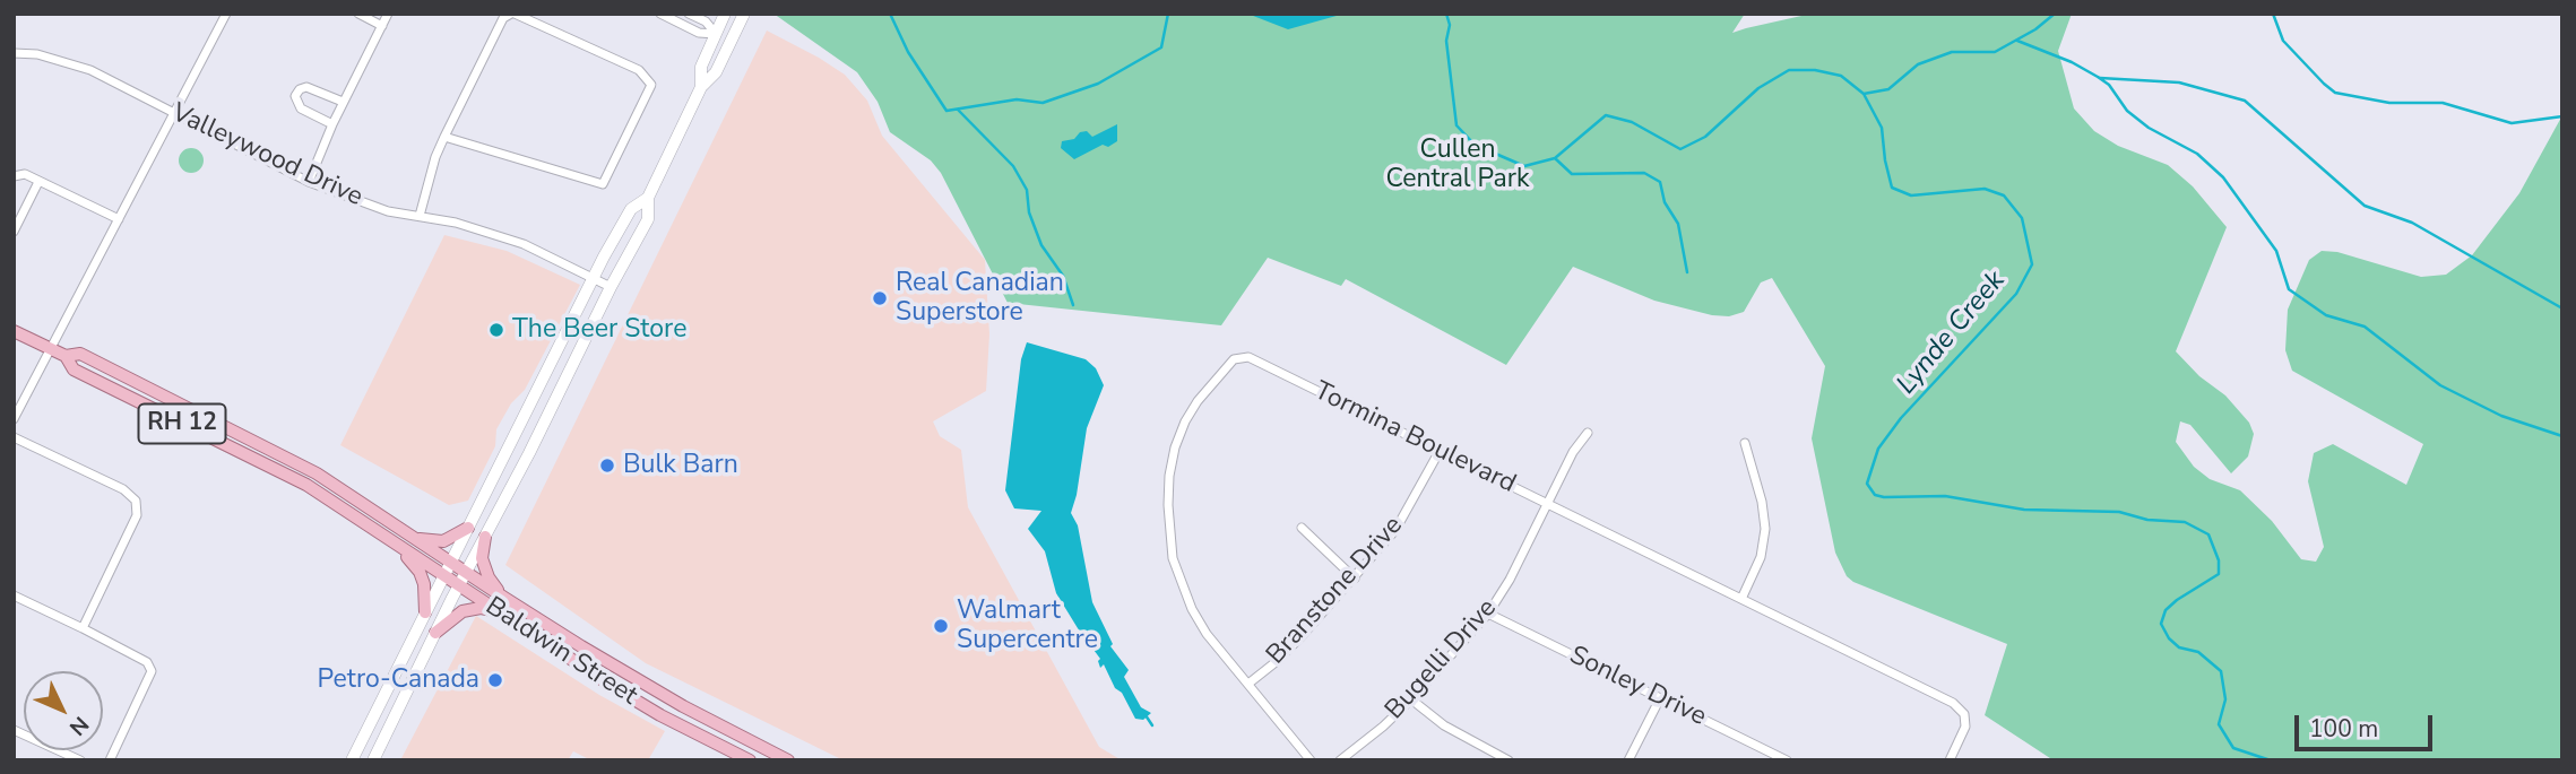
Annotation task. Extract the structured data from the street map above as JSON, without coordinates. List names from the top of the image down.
{
  "streets": {
    "main road": ["RH 12", "Baldwin Street"],
    "street": [
      "Valleywood Drive",
      "Tormina Boulevard",
      "Branstone Drive",
      "Bugelli Drive",
      "Sonley Drive"
    ]
  },
  "crossings": [
    ["RH 12", "Baldwin Street"],
    ["Tormina Boulevard", "Branstone Drive"],
    ["Tormina Boulevard", "Bugelli Drive"],
    ["Bugelli Drive", "Sonley Drive"]
  ],
  "water": ["Lynde Creek"],
  "parks": ["Cullen Central Park"],
  "places": [
    "Real Canadian Superstore",
    "The Beer Store",
    "Bulk Barn",
    "Walmart Supercentre",
    "Petro-Canada"
  ],
  "scale_bar": "100 m",
  "north": "bottom right"
}
